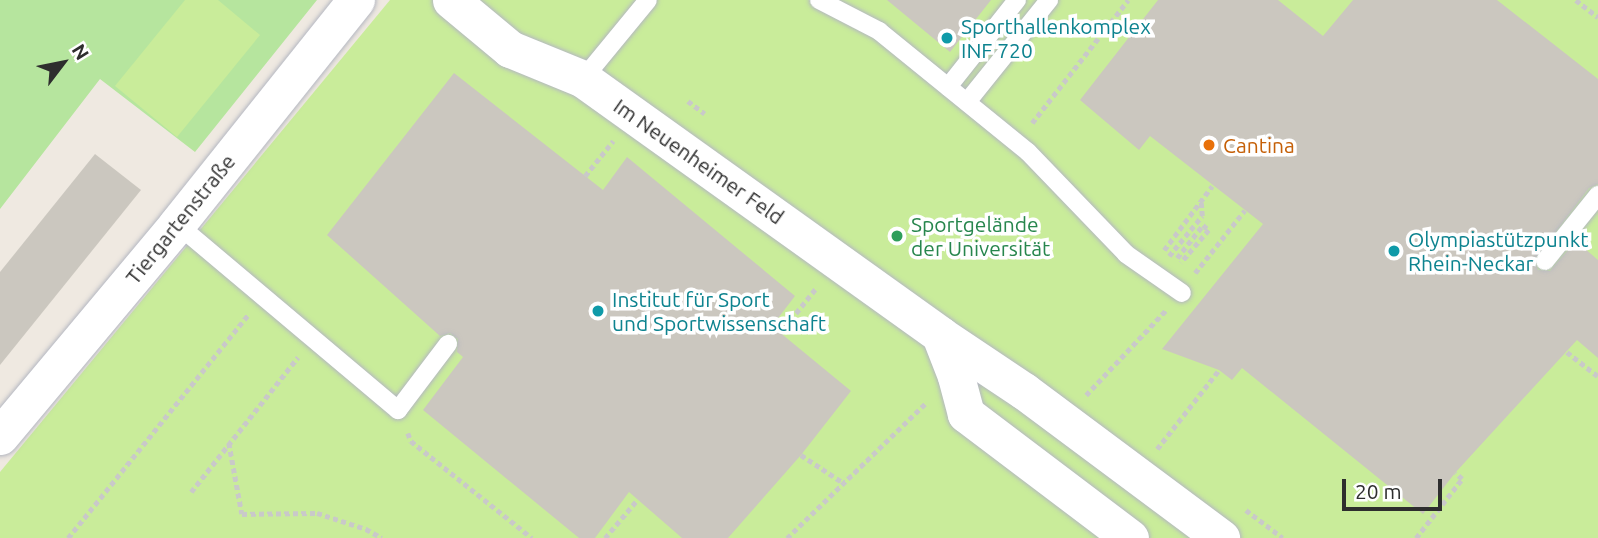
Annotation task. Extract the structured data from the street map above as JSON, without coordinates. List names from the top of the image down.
{
  "streets": {
    "street": ["Im Neuenheimer Feld", "Tiergartenstraße"]
  },
  "places": [
    "Sporthallenkomplex INF 720",
    "Cantina",
    "Sportgelände der Universität",
    "Olympiastützpunkt Rhein-Neckar",
    "Institut für Sport und Sportwissenschaft"
  ],
  "scale_bar": "20 m",
  "north": "top right"
}
